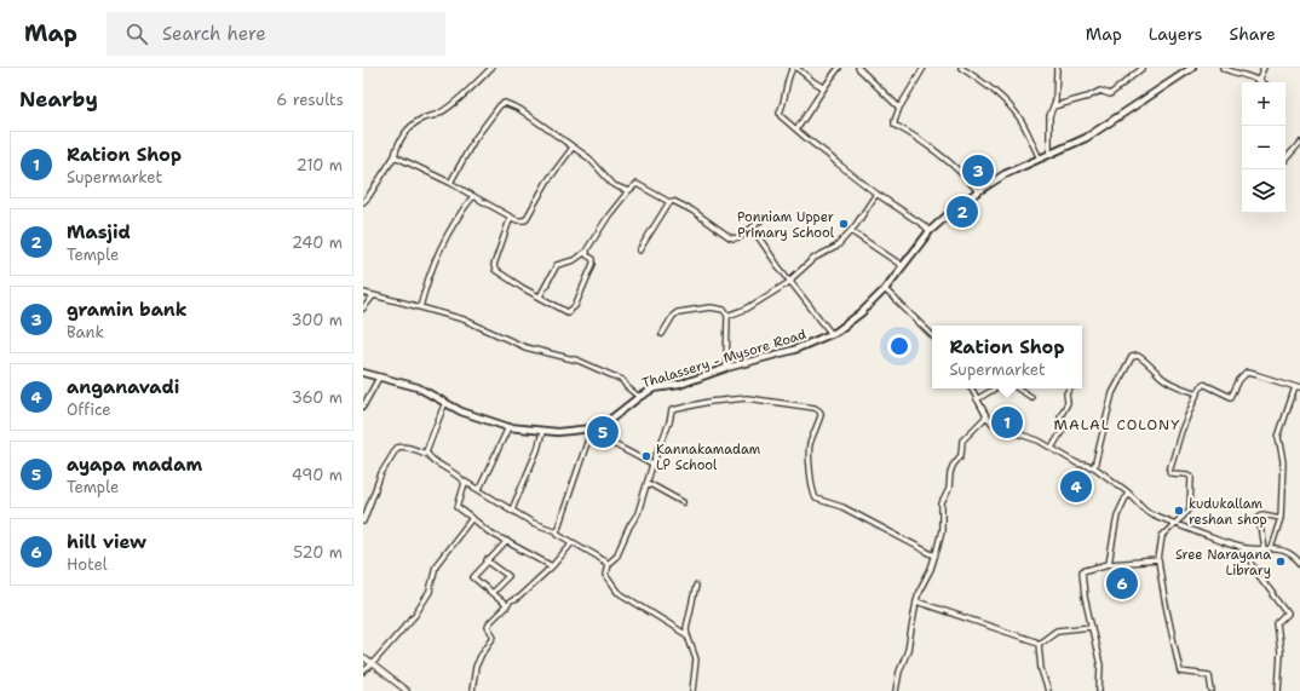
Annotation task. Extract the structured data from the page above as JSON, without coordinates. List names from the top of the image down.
{
  "streets": {
    "main road": ["Thalassery - Mysore Road"]
  },
  "districts": ["MALAL COLONY"],
  "places": [
    "Ponniam Upper Primary School",
    "Kannakamadam LP School",
    "kudukallam reshan shop",
    "Sree Narayana Library"
  ],
  "page": {
    "header": "Map",
    "search": "Search here",
    "nav": ["Map", "Layers", "Share"],
    "heading": ["Nearby", "6 results"],
    "map_buttons": ["+", "−"],
    "list": [
      {
        "mark": "1",
        "name": "Ration Shop",
        "note": "Supermarket",
        "value": "210 m"
      },
      {
        "mark": "2",
        "name": "Masjid",
        "note": "Temple",
        "value": "240 m"
      },
      {
        "mark": "3",
        "name": "gramin bank",
        "note": "Bank",
        "value": "300 m"
      },
      {
        "mark": "4",
        "name": "anganavadi",
        "note": "Office",
        "value": "360 m"
      },
      {
        "mark": "5",
        "name": "ayapa madam",
        "note": "Temple",
        "value": "490 m"
      },
      {
        "mark": "6",
        "name": "hill view",
        "note": "Hotel",
        "value": "520 m"
      }
    ],
    "pins": [
      "3",
      "2",
      "1",
      "5",
      "4",
      "6"
    ],
    "popup": ["Ration Shop", "Supermarket"]
  }
}
